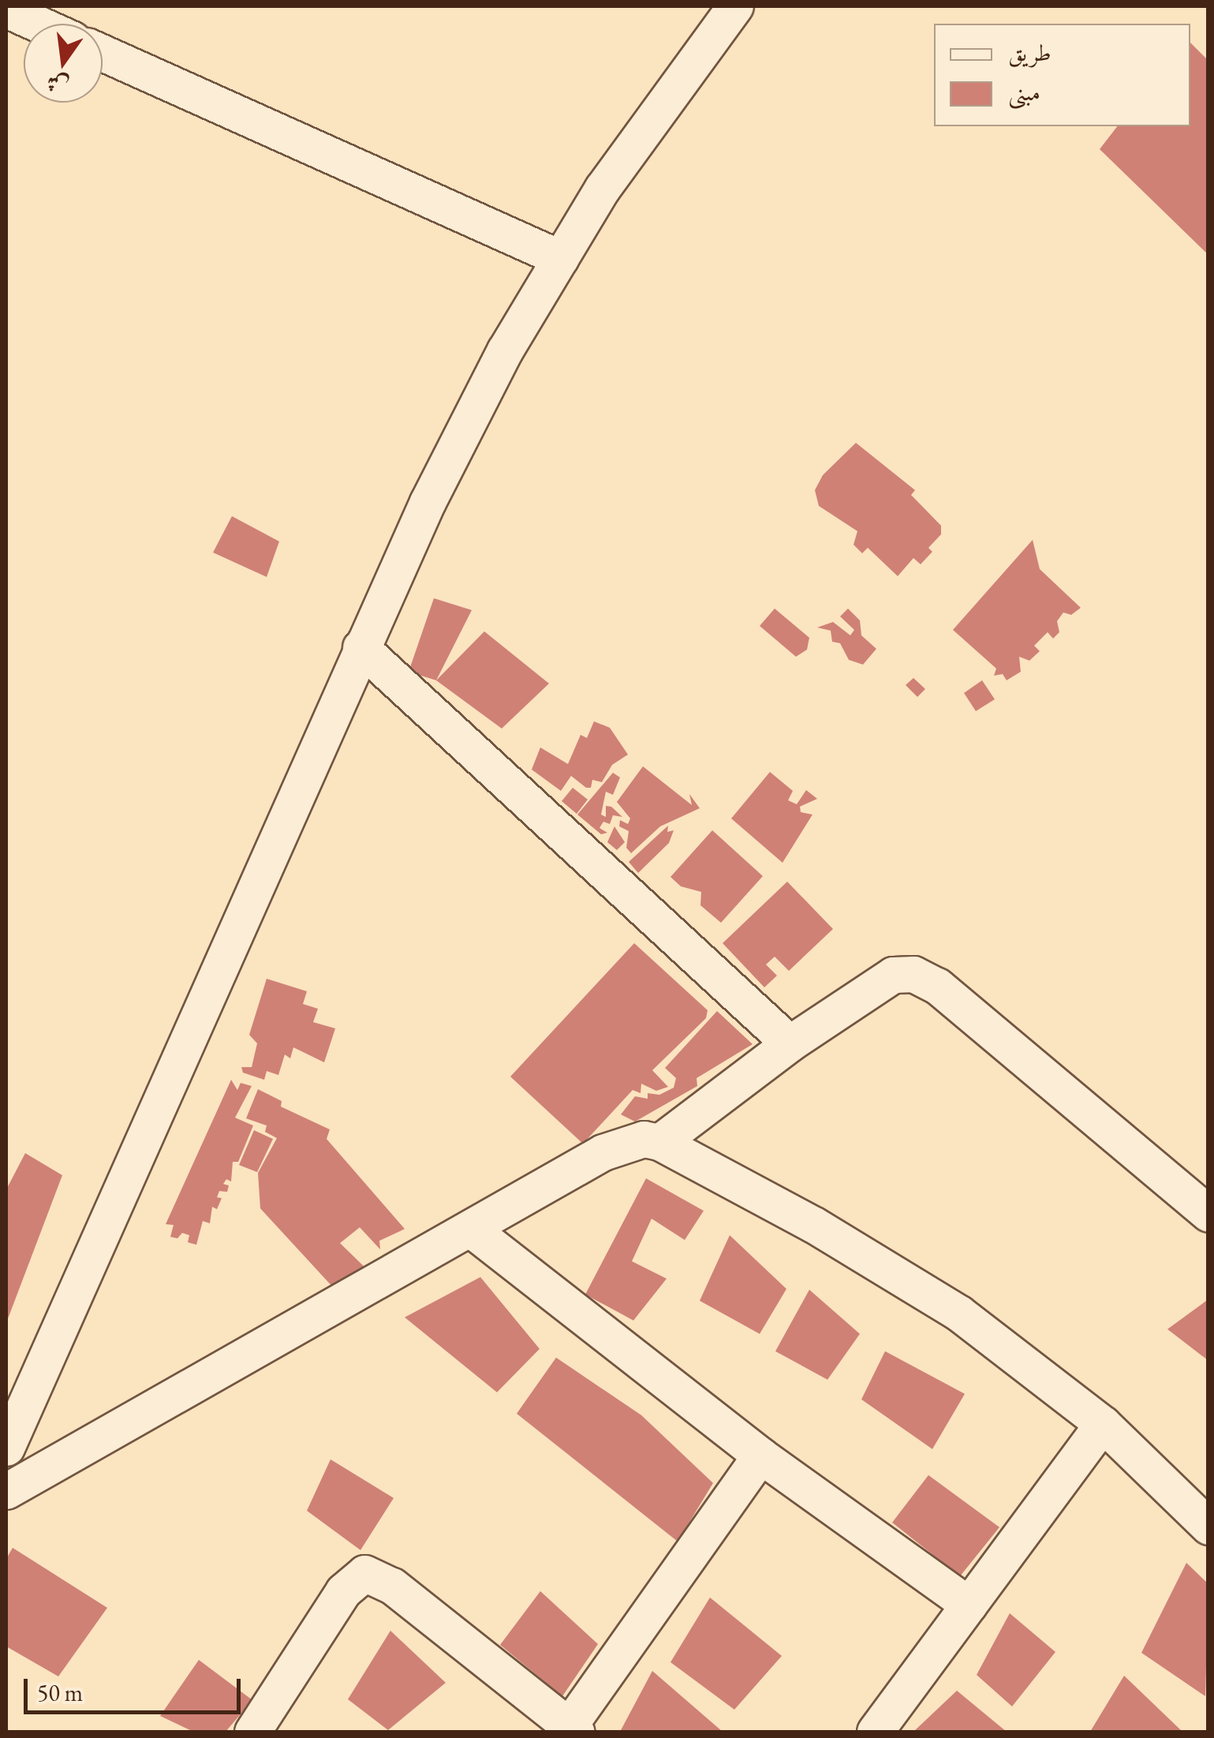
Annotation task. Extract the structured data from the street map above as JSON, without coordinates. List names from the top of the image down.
{
  "legend": ["طريق", "مبنى"],
  "scale_bar": "50 m",
  "north": "bottom"
}
